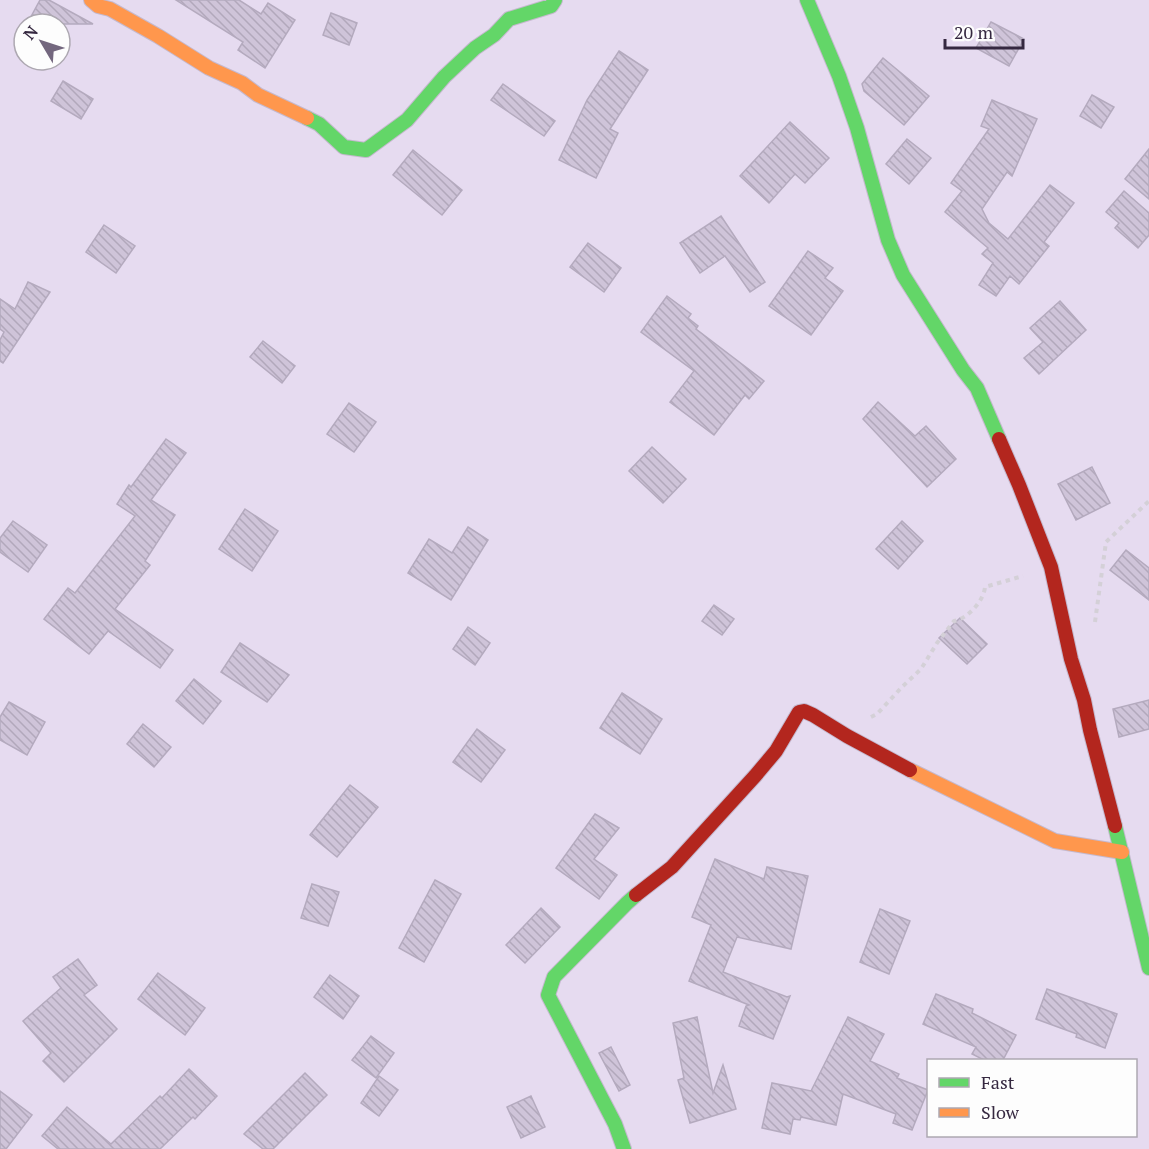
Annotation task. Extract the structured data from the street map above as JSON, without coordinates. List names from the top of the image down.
{
  "legend": ["Fast", "Slow"],
  "scale_bar": "20 m",
  "north": "top left"
}
